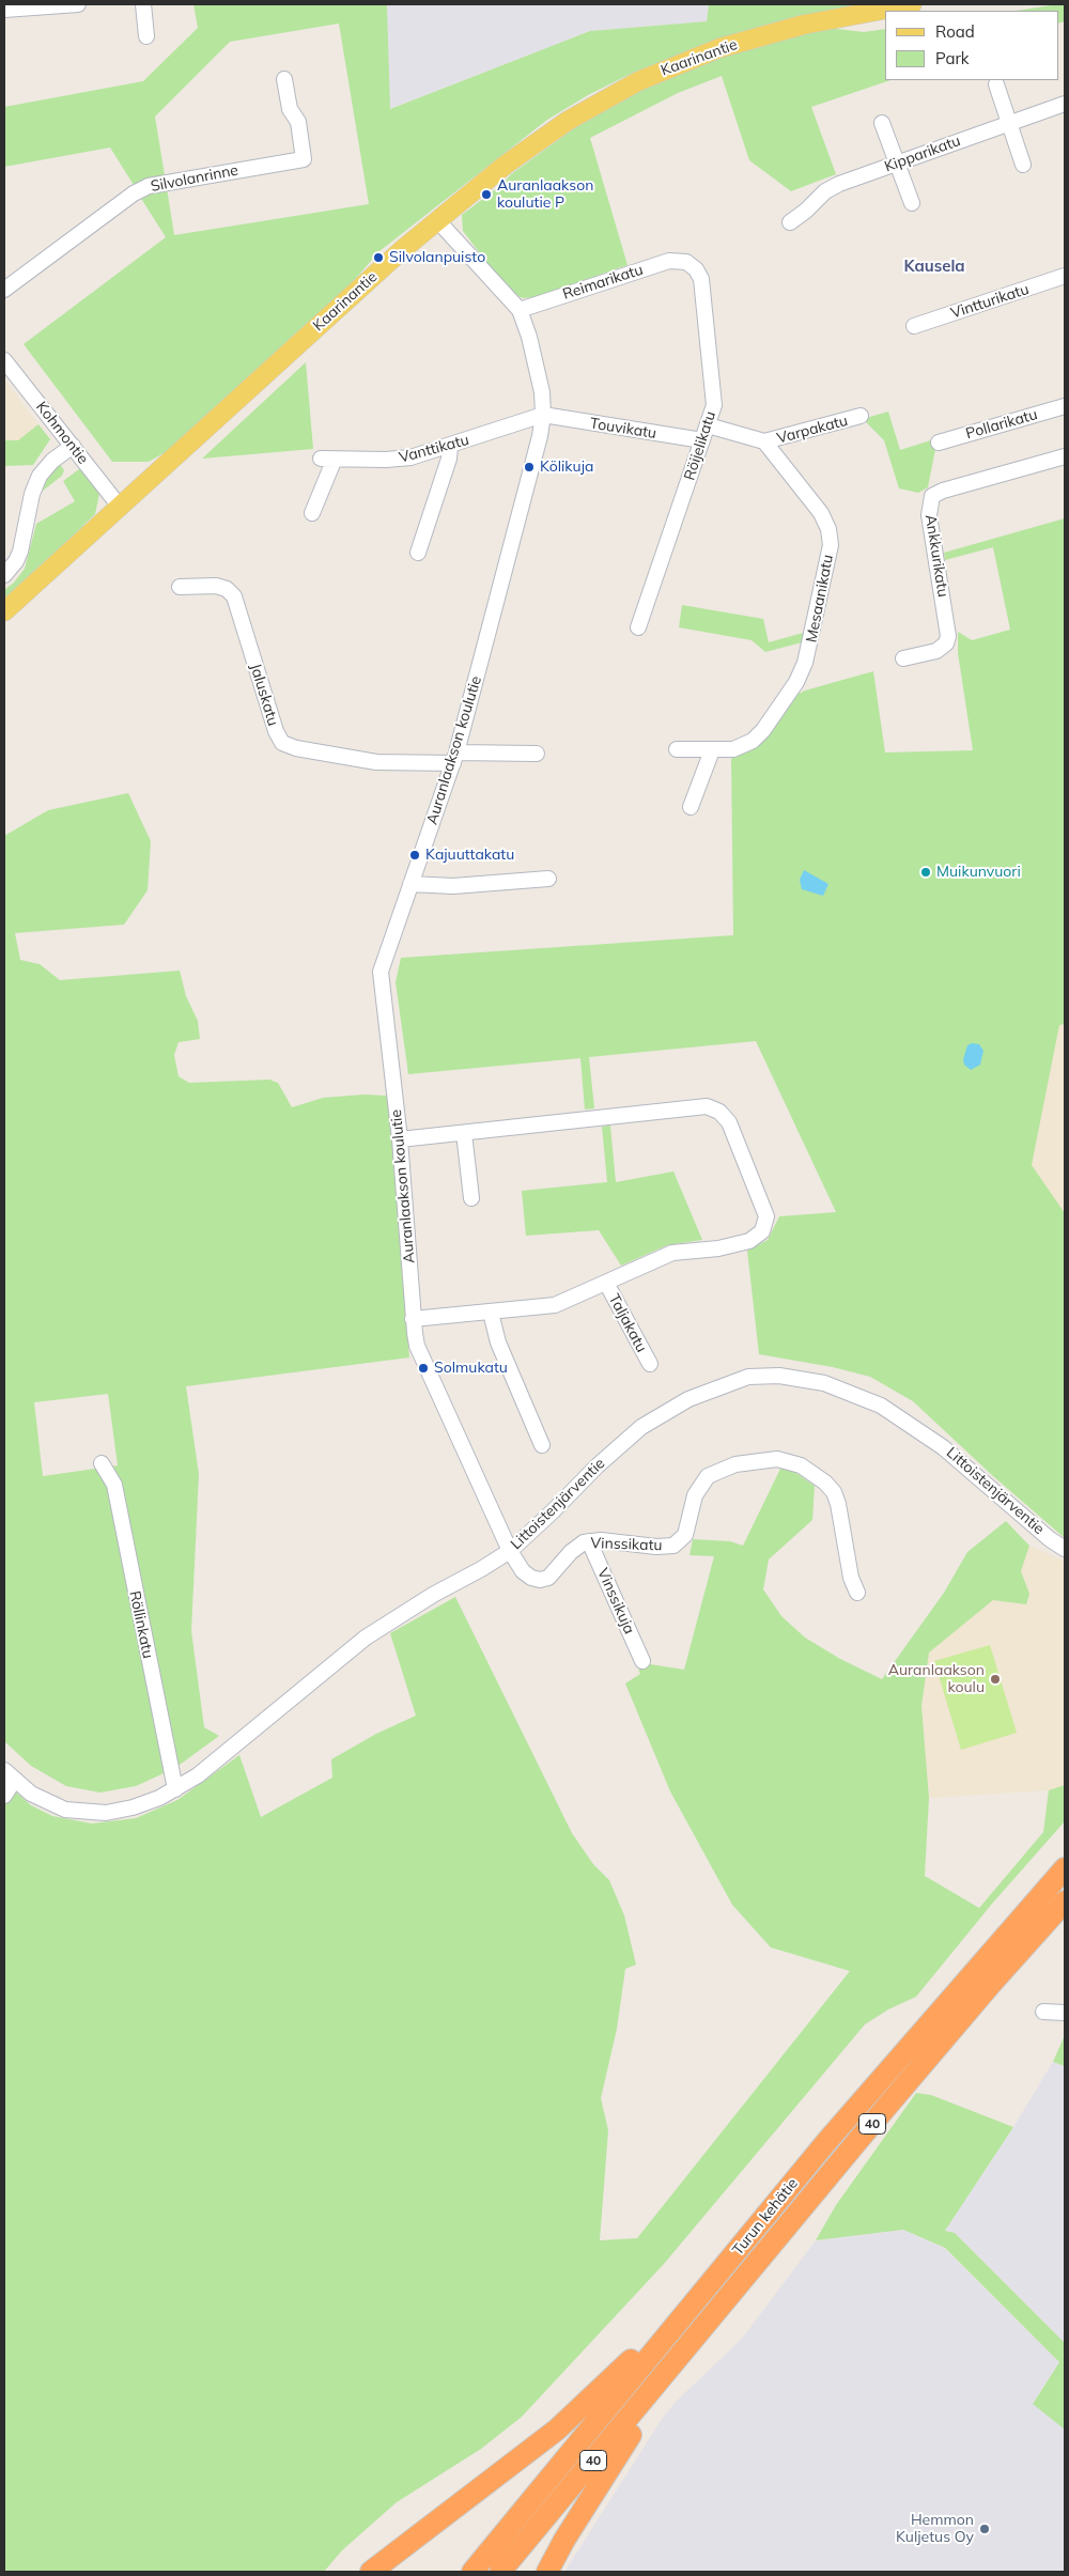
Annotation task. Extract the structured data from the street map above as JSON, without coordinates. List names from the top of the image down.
{
  "streets": {
    "highway": ["40", "Turun kehätie"],
    "main road": ["Kaarinantie"],
    "street": [
      "Kipparikatu",
      "Silvolanrinne",
      "Reimarikatu",
      "Vintturikatu",
      "Pollarikatu",
      "Touvikatu",
      "Varpakatu",
      "Kohmontie",
      "Röijelikatu",
      "Vanttikatu",
      "Ankkurikatu",
      "Mesaanikatu",
      "Jaluskatu",
      "Auranlaakson koulutie",
      "Taljakatu",
      "Littoistenjärventie",
      "Vinssikatu",
      "Vinssikuja",
      "Röllinkatu"
    ]
  },
  "crossings": [
    ["Kaarinantie", "Kohmontie"],
    ["Kaarinantie", "Auranlaakson koulutie"],
    ["Reimarikatu", "Röijelikatu"],
    ["Reimarikatu", "Auranlaakson koulutie"],
    ["Touvikatu", "Röijelikatu"],
    ["Touvikatu", "Vanttikatu"],
    ["Touvikatu", "Auranlaakson koulutie"],
    ["Varpakatu", "Mesaanikatu"],
    ["Vanttikatu", "Auranlaakson koulutie"],
    ["Jaluskatu", "Auranlaakson koulutie"],
    ["Auranlaakson koulutie", "Littoistenjärventie"],
    ["Auranlaakson koulutie", "Vinssikatu"],
    ["Littoistenjärventie", "Vinssikatu"],
    ["Littoistenjärventie", "Röllinkatu"],
    ["Vinssikatu", "Vinssikuja"]
  ],
  "districts": ["Kausela"],
  "places": [
    "Auranlaakson koulutie P",
    "Silvolanpuisto",
    "Kölikuja",
    "Kajuuttakatu",
    "Muikunvuori",
    "Solmukatu",
    "Auranlaakson koulu",
    "Hemmon Kuljetus Oy"
  ],
  "legend": ["Road", "Park"]
}
